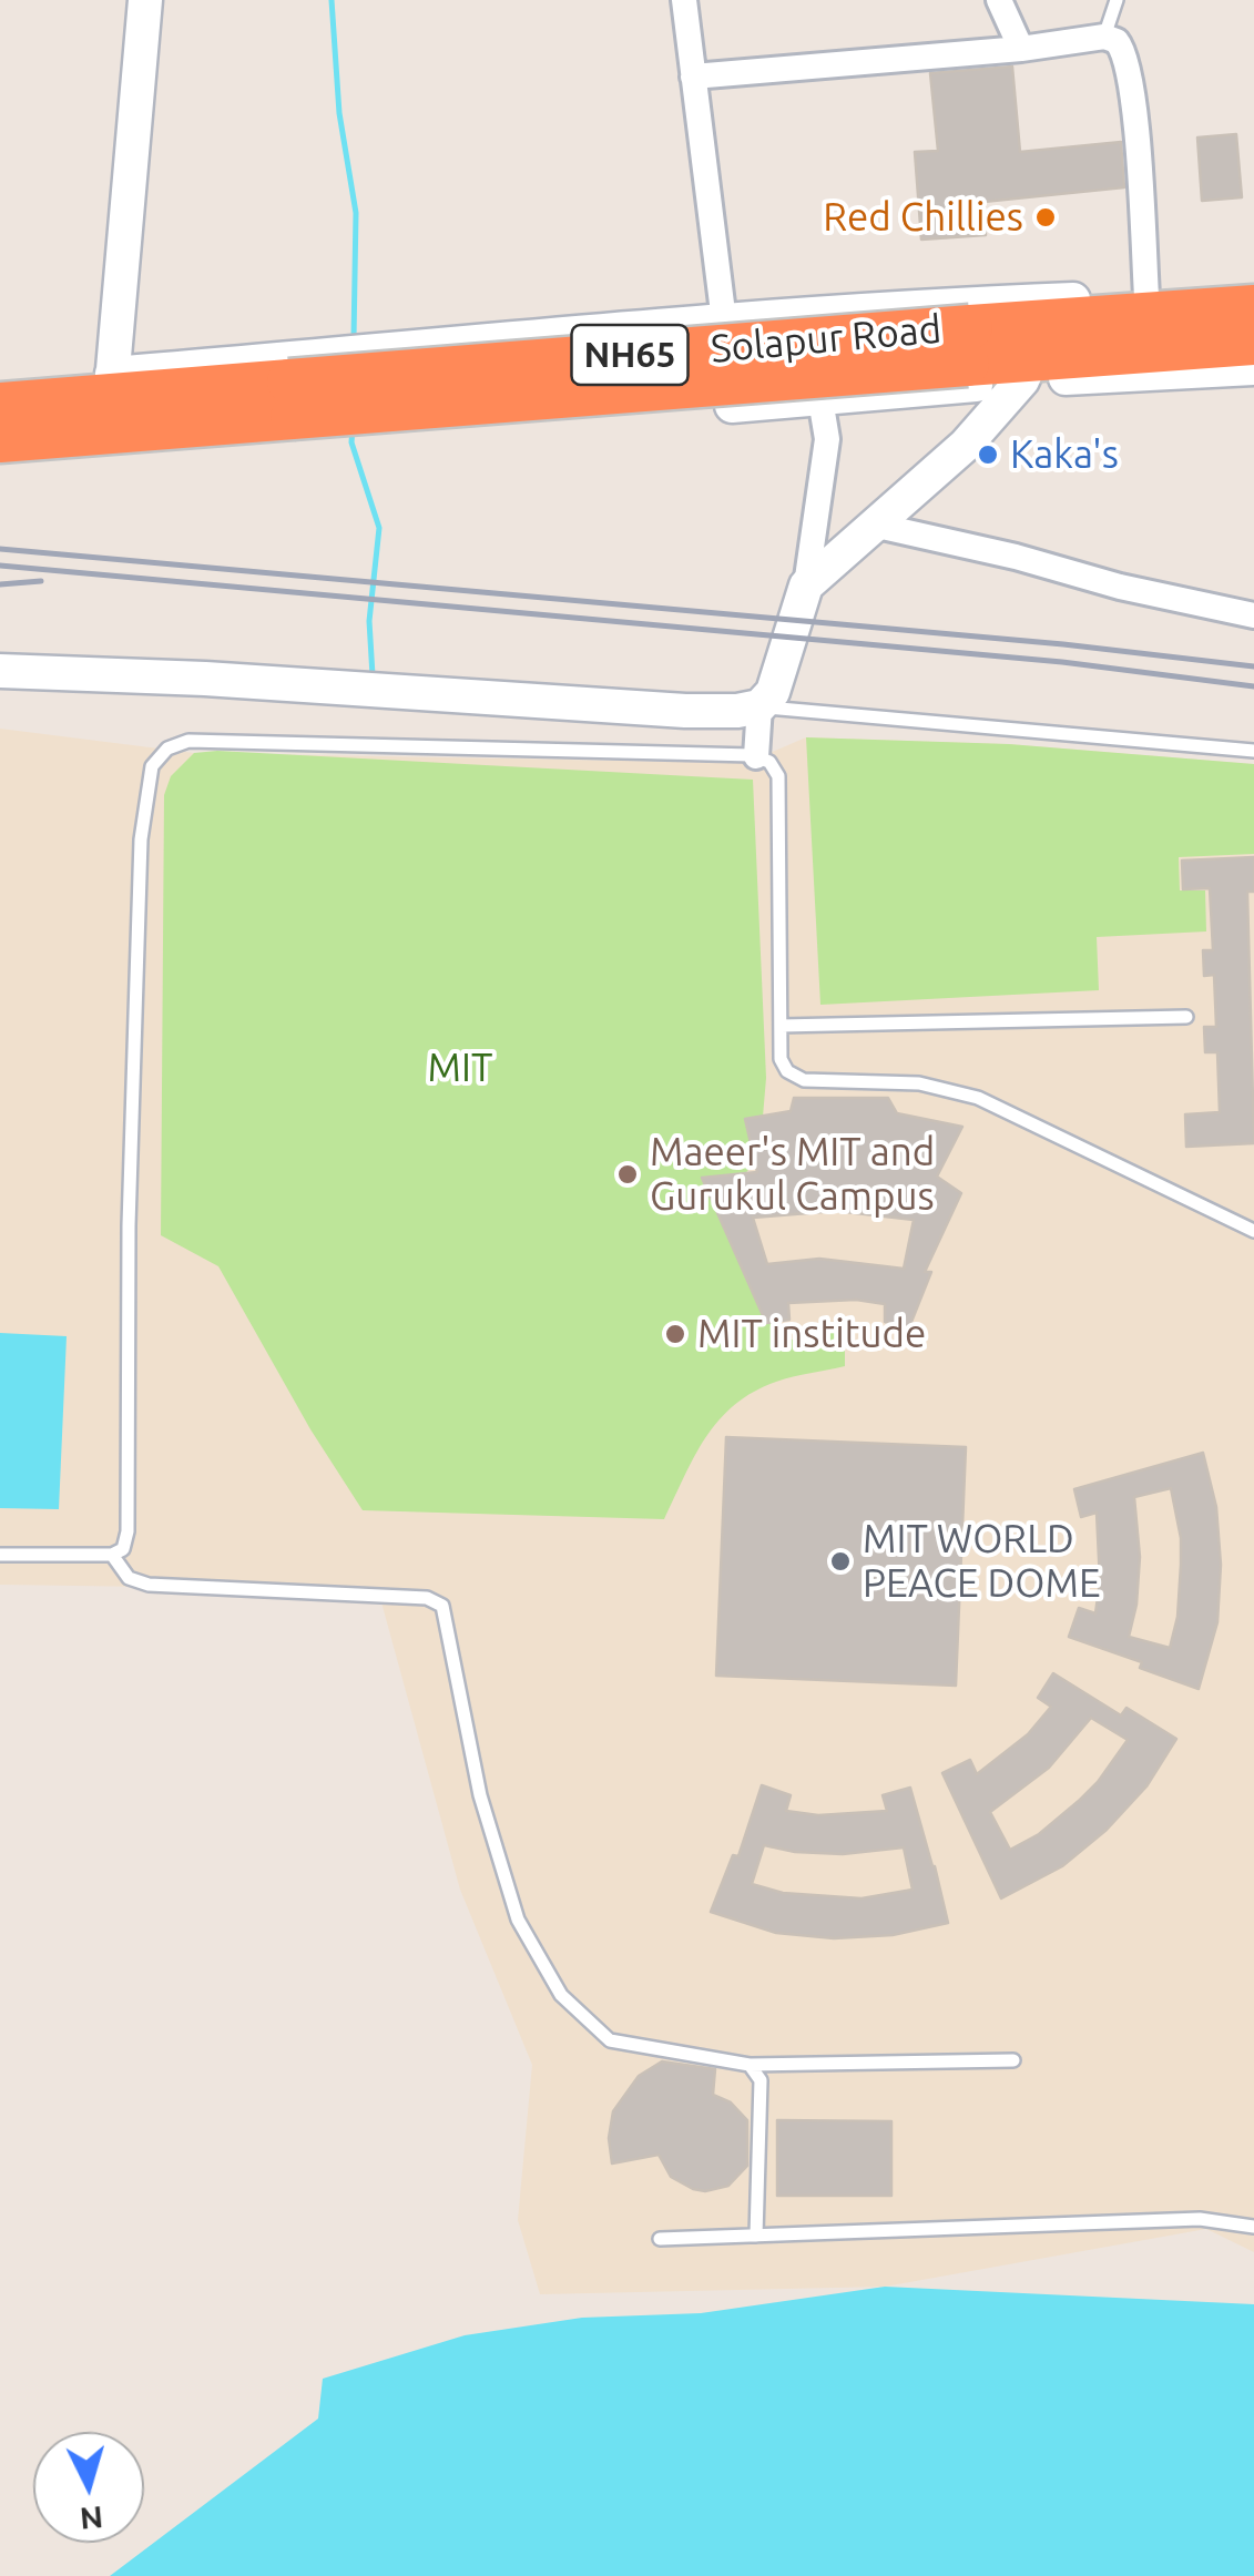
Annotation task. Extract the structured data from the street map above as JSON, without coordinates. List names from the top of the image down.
{
  "streets": {
    "highway": ["Solapur Road", "NH65"]
  },
  "parks": ["MIT"],
  "places": [
    "Red Chillies",
    "Kaka's",
    "Maeer's MIT and Gurukul Campus",
    "MIT institude",
    "MIT WORLD PEACE DOME"
  ],
  "north": "bottom"
}
